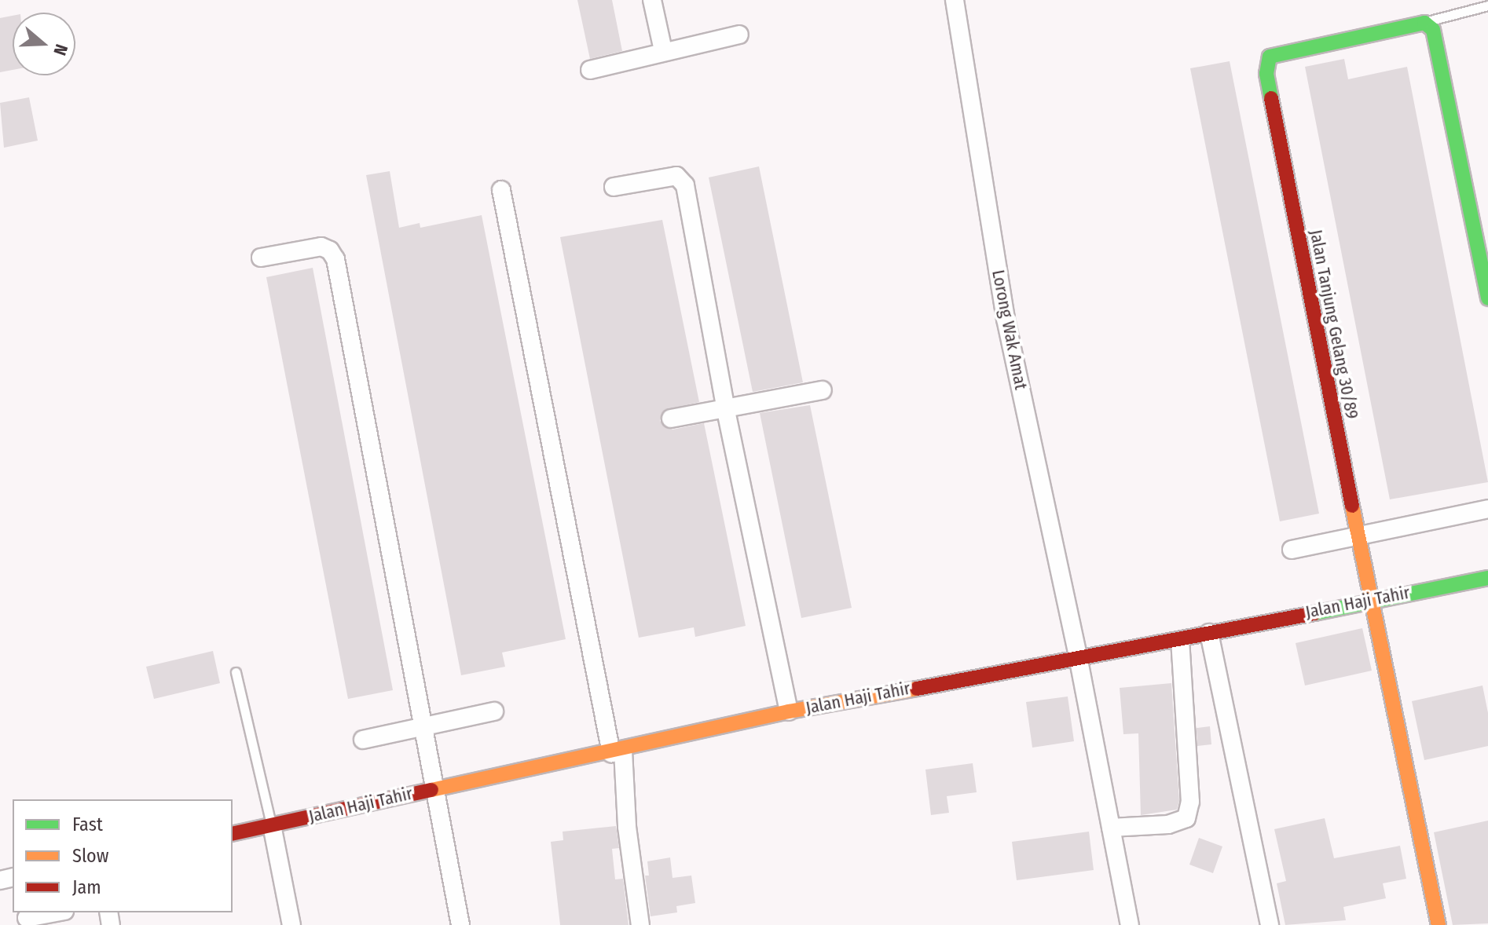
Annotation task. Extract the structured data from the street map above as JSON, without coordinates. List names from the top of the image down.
{
  "streets": {
    "street": ["Jalan Tanjung Gelang 30/89", "Lorong Wak Amat", "Jalan Haji Tahir"]
  },
  "crossings": [
    ["Jalan Tanjung Gelang 30/89", "Jalan Haji Tahir"],
    ["Lorong Wak Amat", "Jalan Haji Tahir"]
  ],
  "legend": ["Fast", "Slow", "Jam"],
  "north": "right"
}
